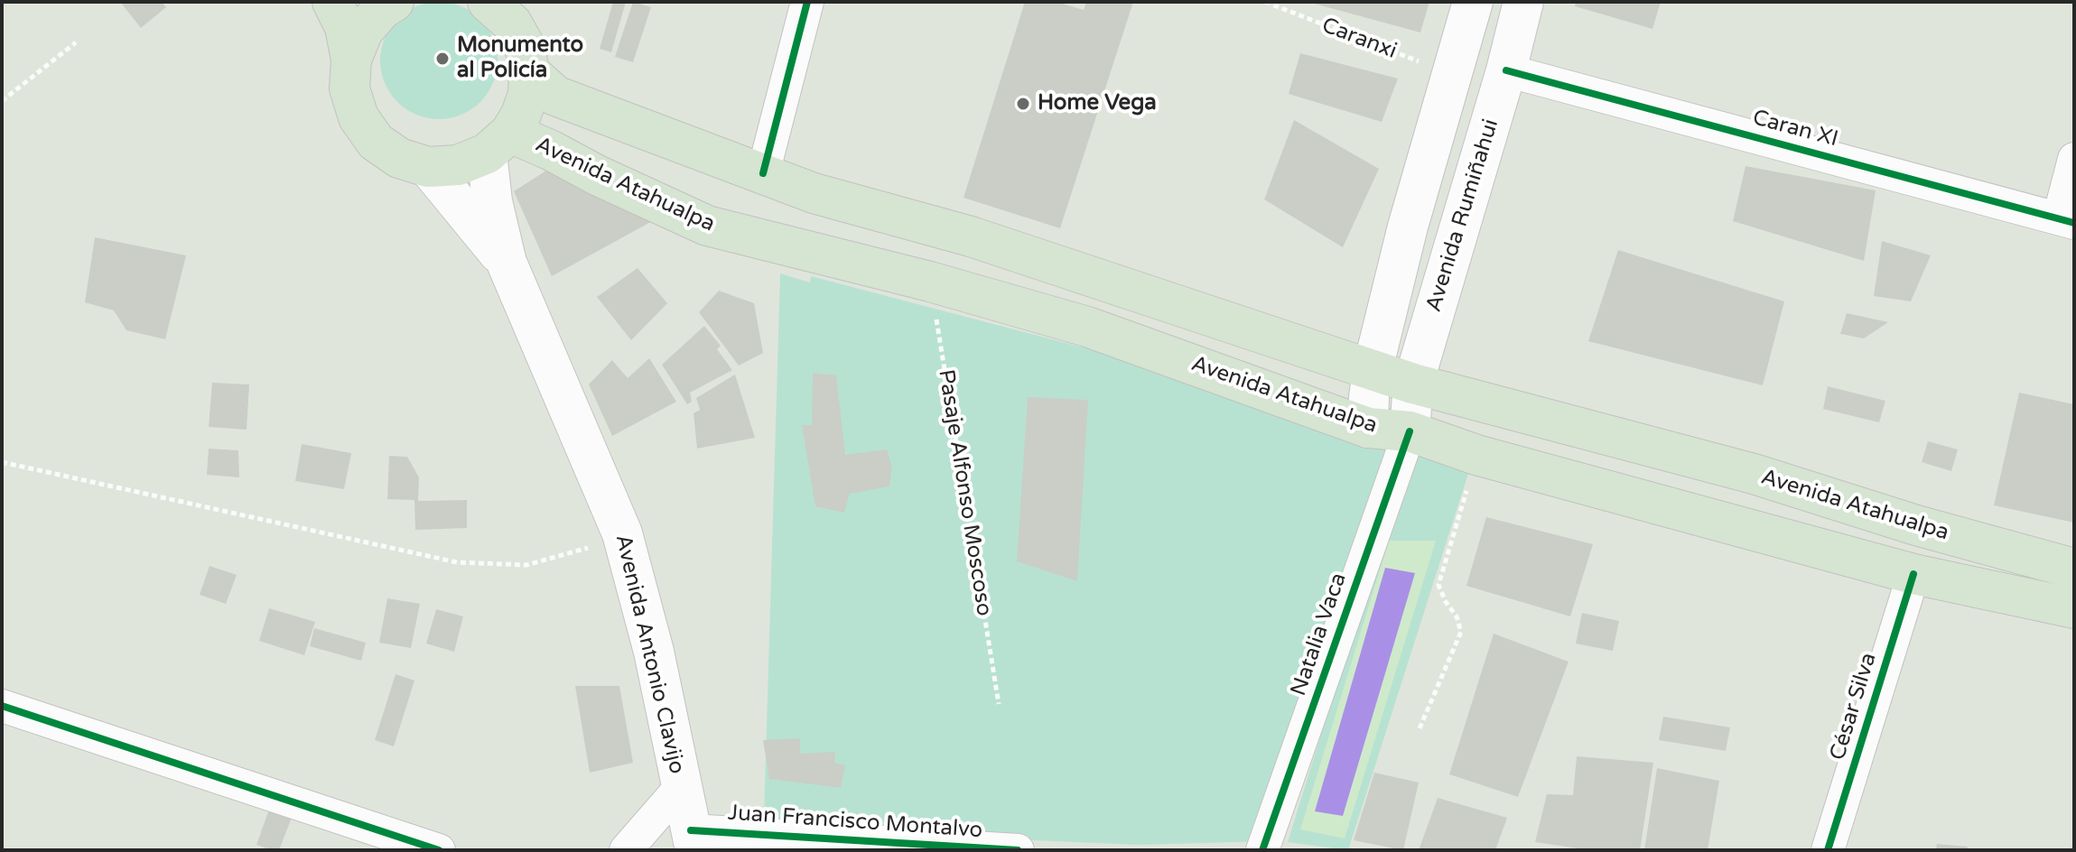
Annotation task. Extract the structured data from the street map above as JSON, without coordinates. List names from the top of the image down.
{
  "streets": {
    "main road": ["Avenida Atahualpa", "Avenida Rumiñahui", "Avenida Antonio Clavijo"],
    "street": [
      "Caran XI",
      "Natalia Vaca",
      "César Silva",
      "Juan Francisco Montalvo"
    ],
    "path": ["Caranxi", "Pasaje Alfonso Moscoso"]
  },
  "crossings": [
    ["Caranxi", "Avenida Rumiñahui"],
    ["Caran XI", "Avenida Rumiñahui"],
    ["Avenida Atahualpa", "Avenida Rumiñahui"],
    ["Avenida Atahualpa", "Pasaje Alfonso Moscoso"],
    ["Avenida Atahualpa", "Natalia Vaca"],
    ["Avenida Atahualpa", "Avenida Antonio Clavijo"],
    ["Avenida Atahualpa", "César Silva"],
    ["Avenida Rumiñahui", "Natalia Vaca"],
    ["Avenida Antonio Clavijo", "Juan Francisco Montalvo"]
  ],
  "places": ["Monumento al Policía", "Home Vega"]
}
